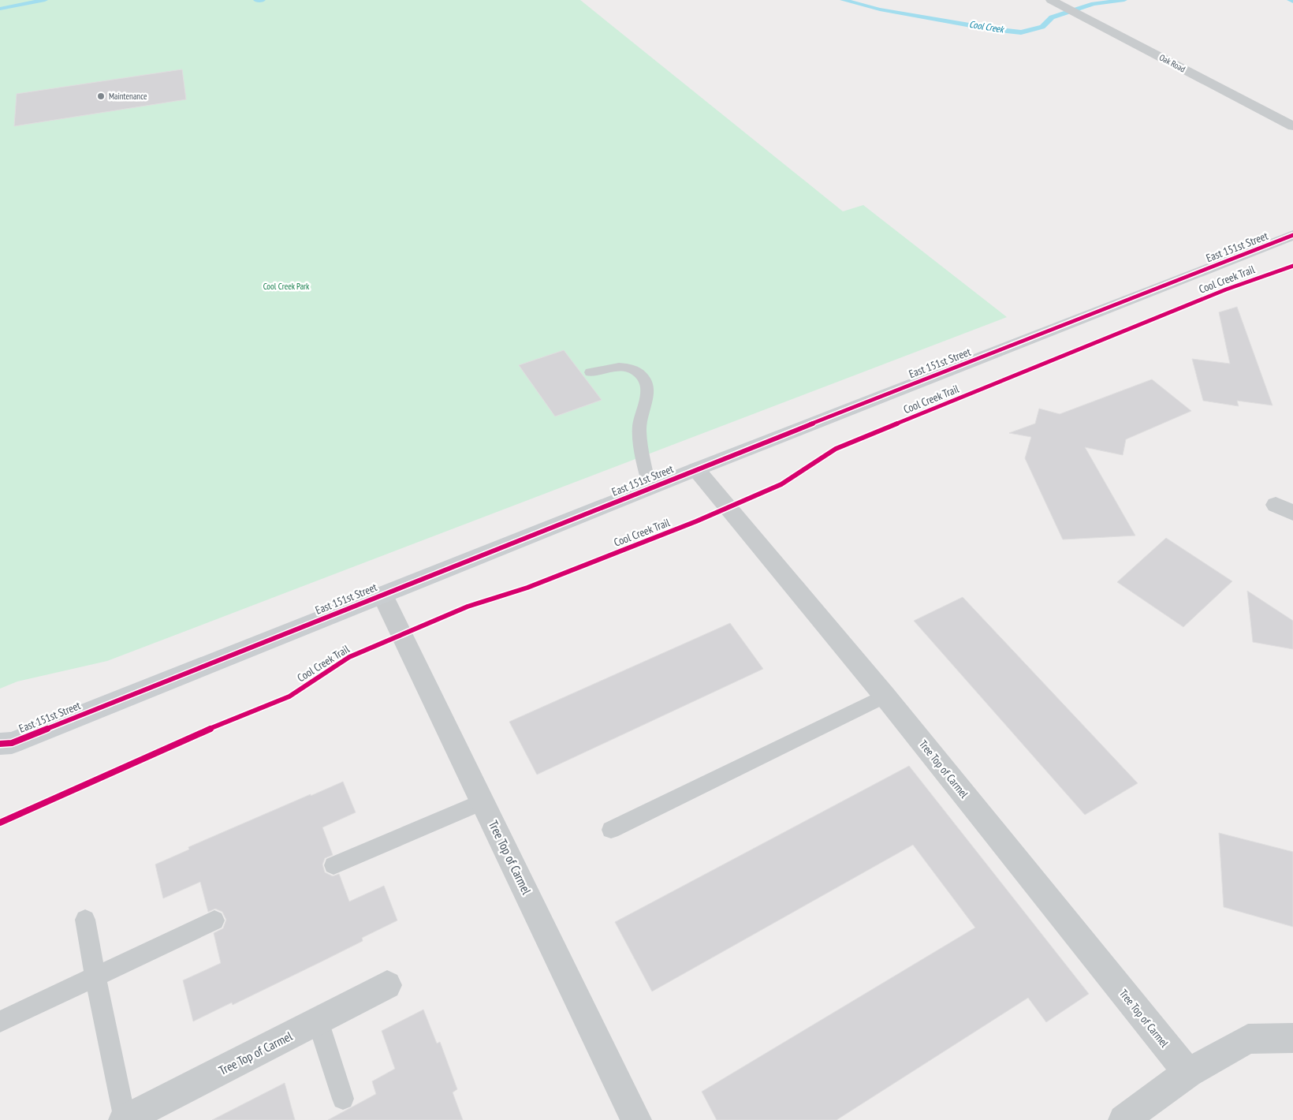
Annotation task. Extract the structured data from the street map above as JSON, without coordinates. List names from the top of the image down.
{
  "streets": {
    "street": ["Oak Road", "East 151st Street", "Tree Top of Carmel"],
    "cycle path": ["Cool Creek Trail"]
  },
  "crossings": [
    ["East 151st Street", "Tree Top of Carmel"]
  ],
  "water": ["Cool Creek"],
  "parks": ["Cool Creek Park"],
  "places": ["Maintenance"]
}
